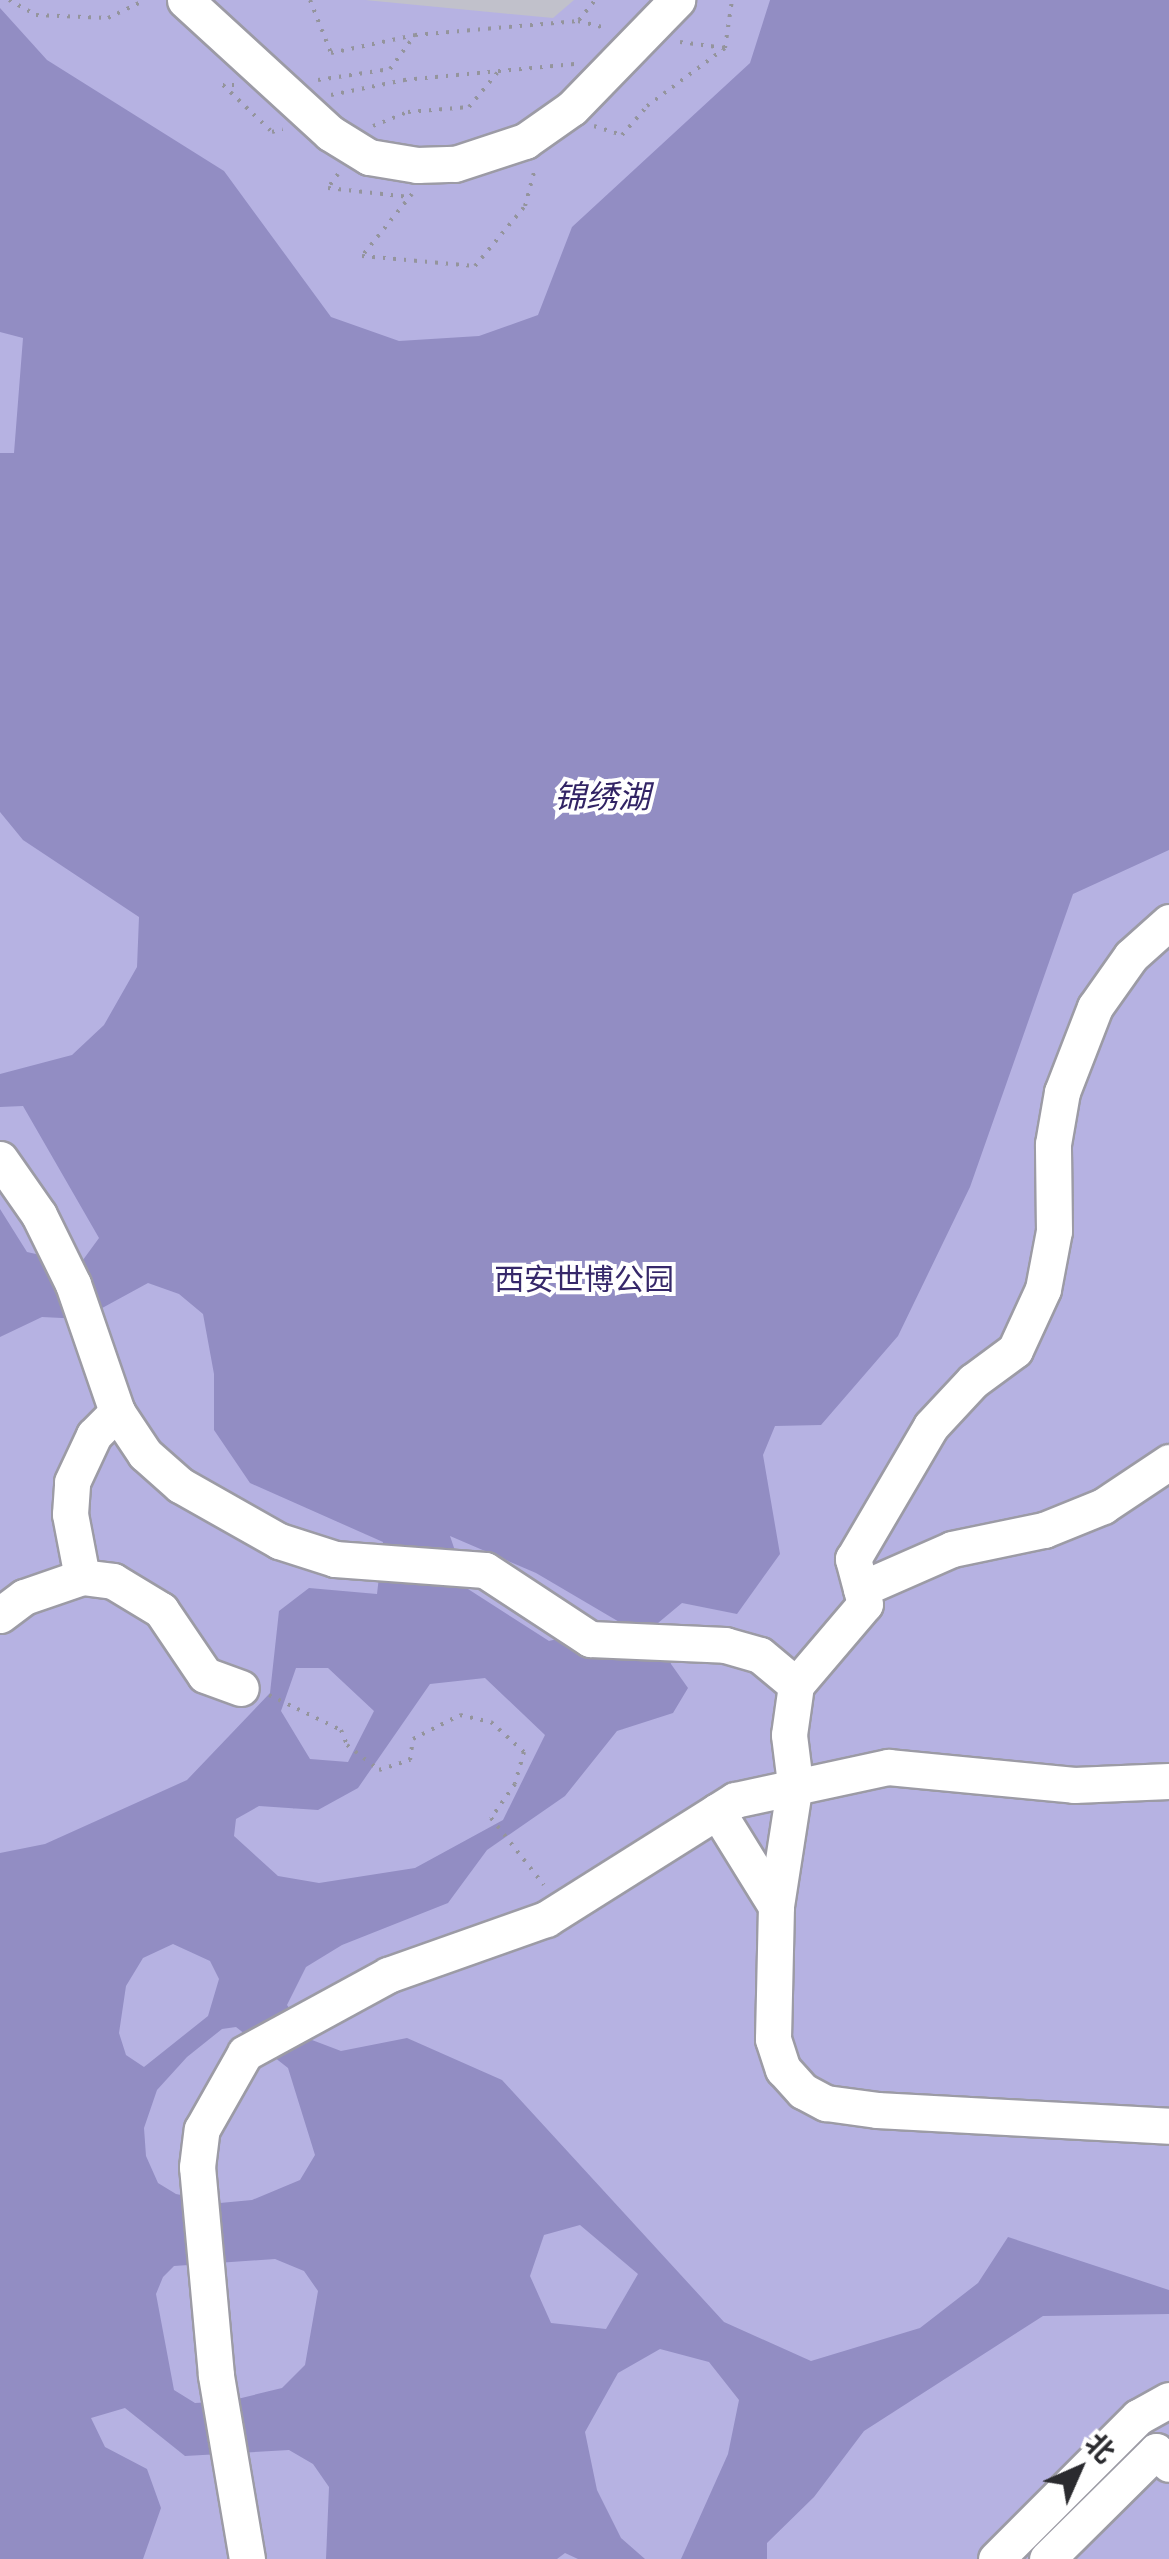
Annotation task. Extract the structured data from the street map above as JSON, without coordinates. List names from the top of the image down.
{
  "water": ["锦绣湖"],
  "parks": ["西安世博公园"],
  "north": "top right"
}
